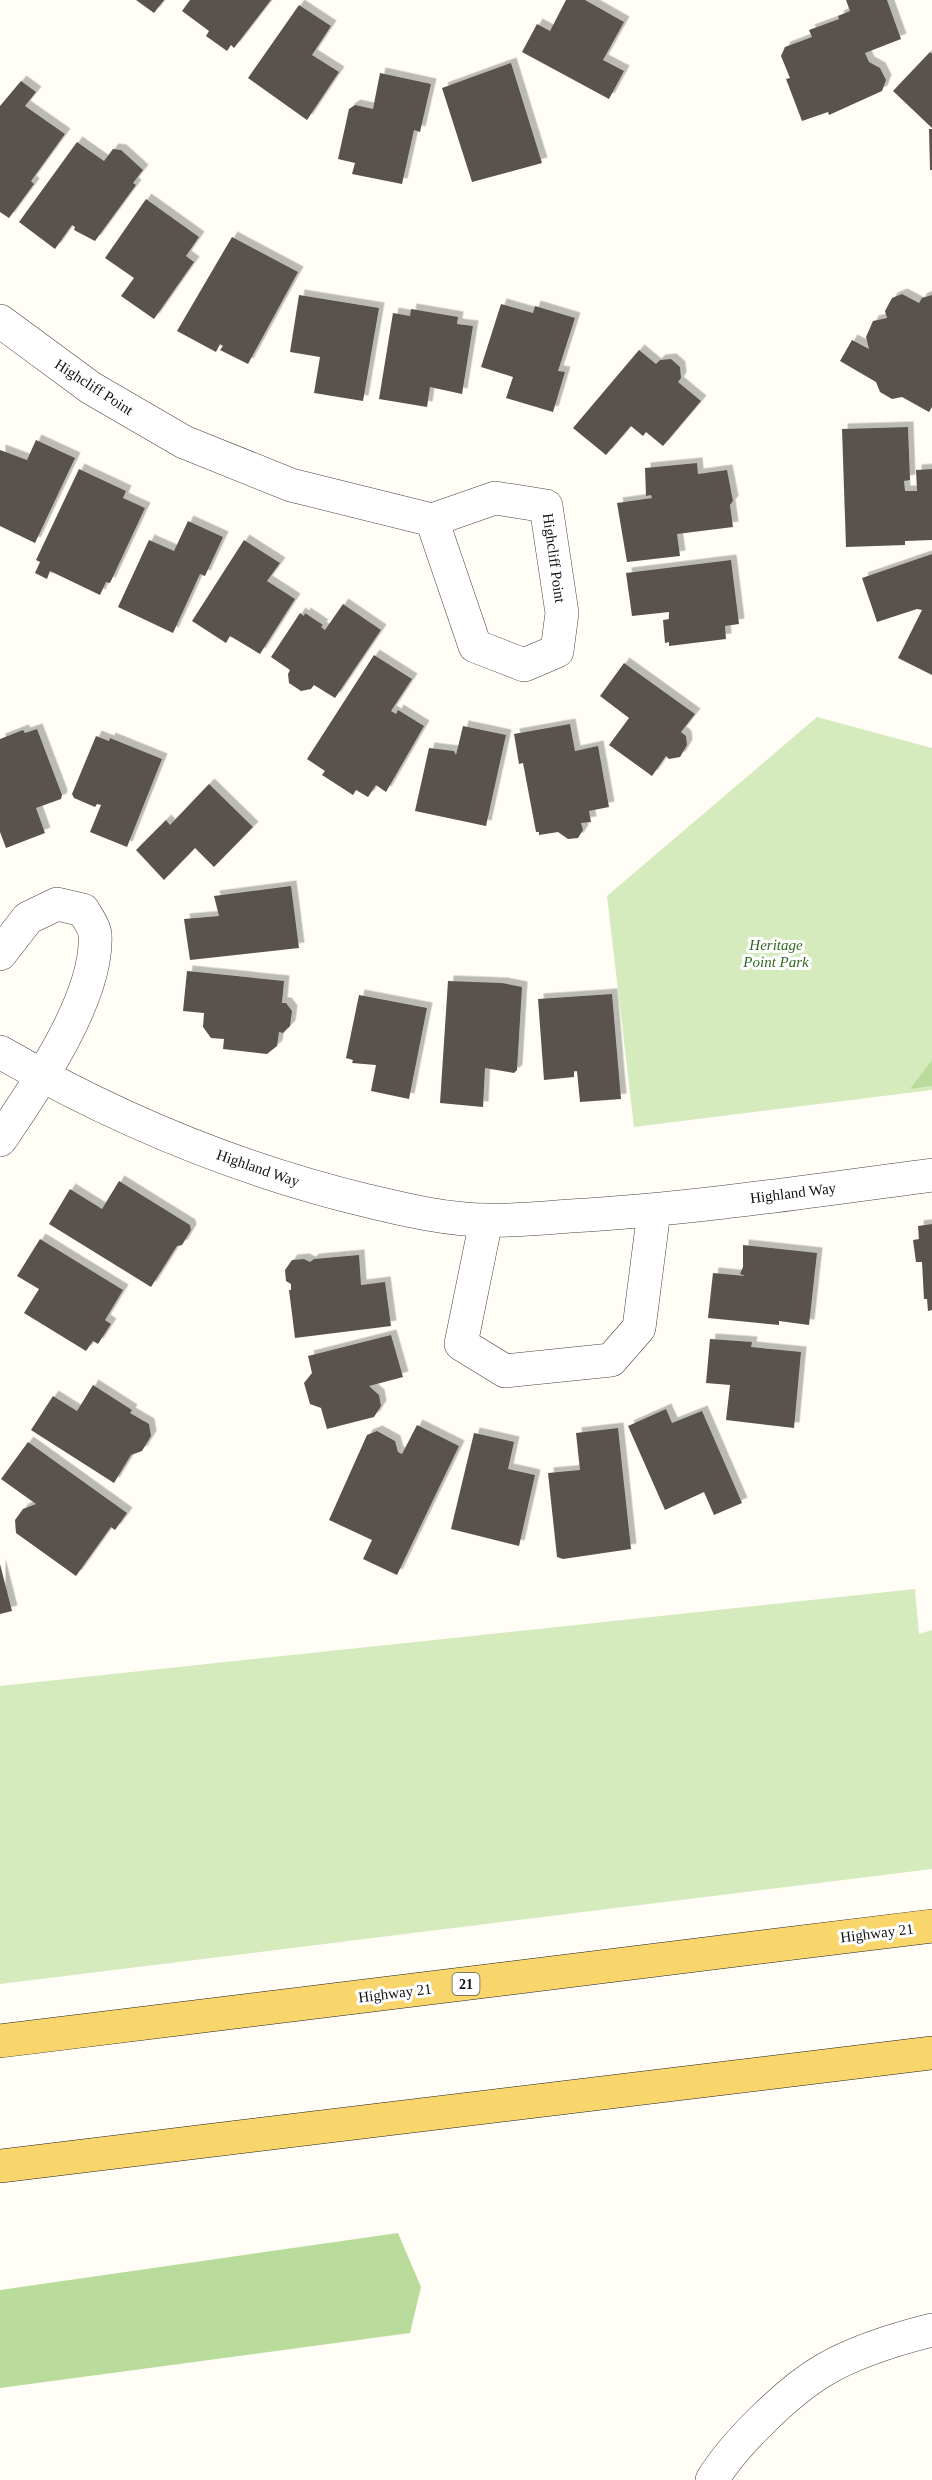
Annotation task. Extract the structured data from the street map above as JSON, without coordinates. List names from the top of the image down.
{
  "streets": {
    "main road": ["Highway 21", "21"],
    "street": ["Highcliff Point", "Highland Way"]
  },
  "parks": ["Heritage Point Park"]
}
